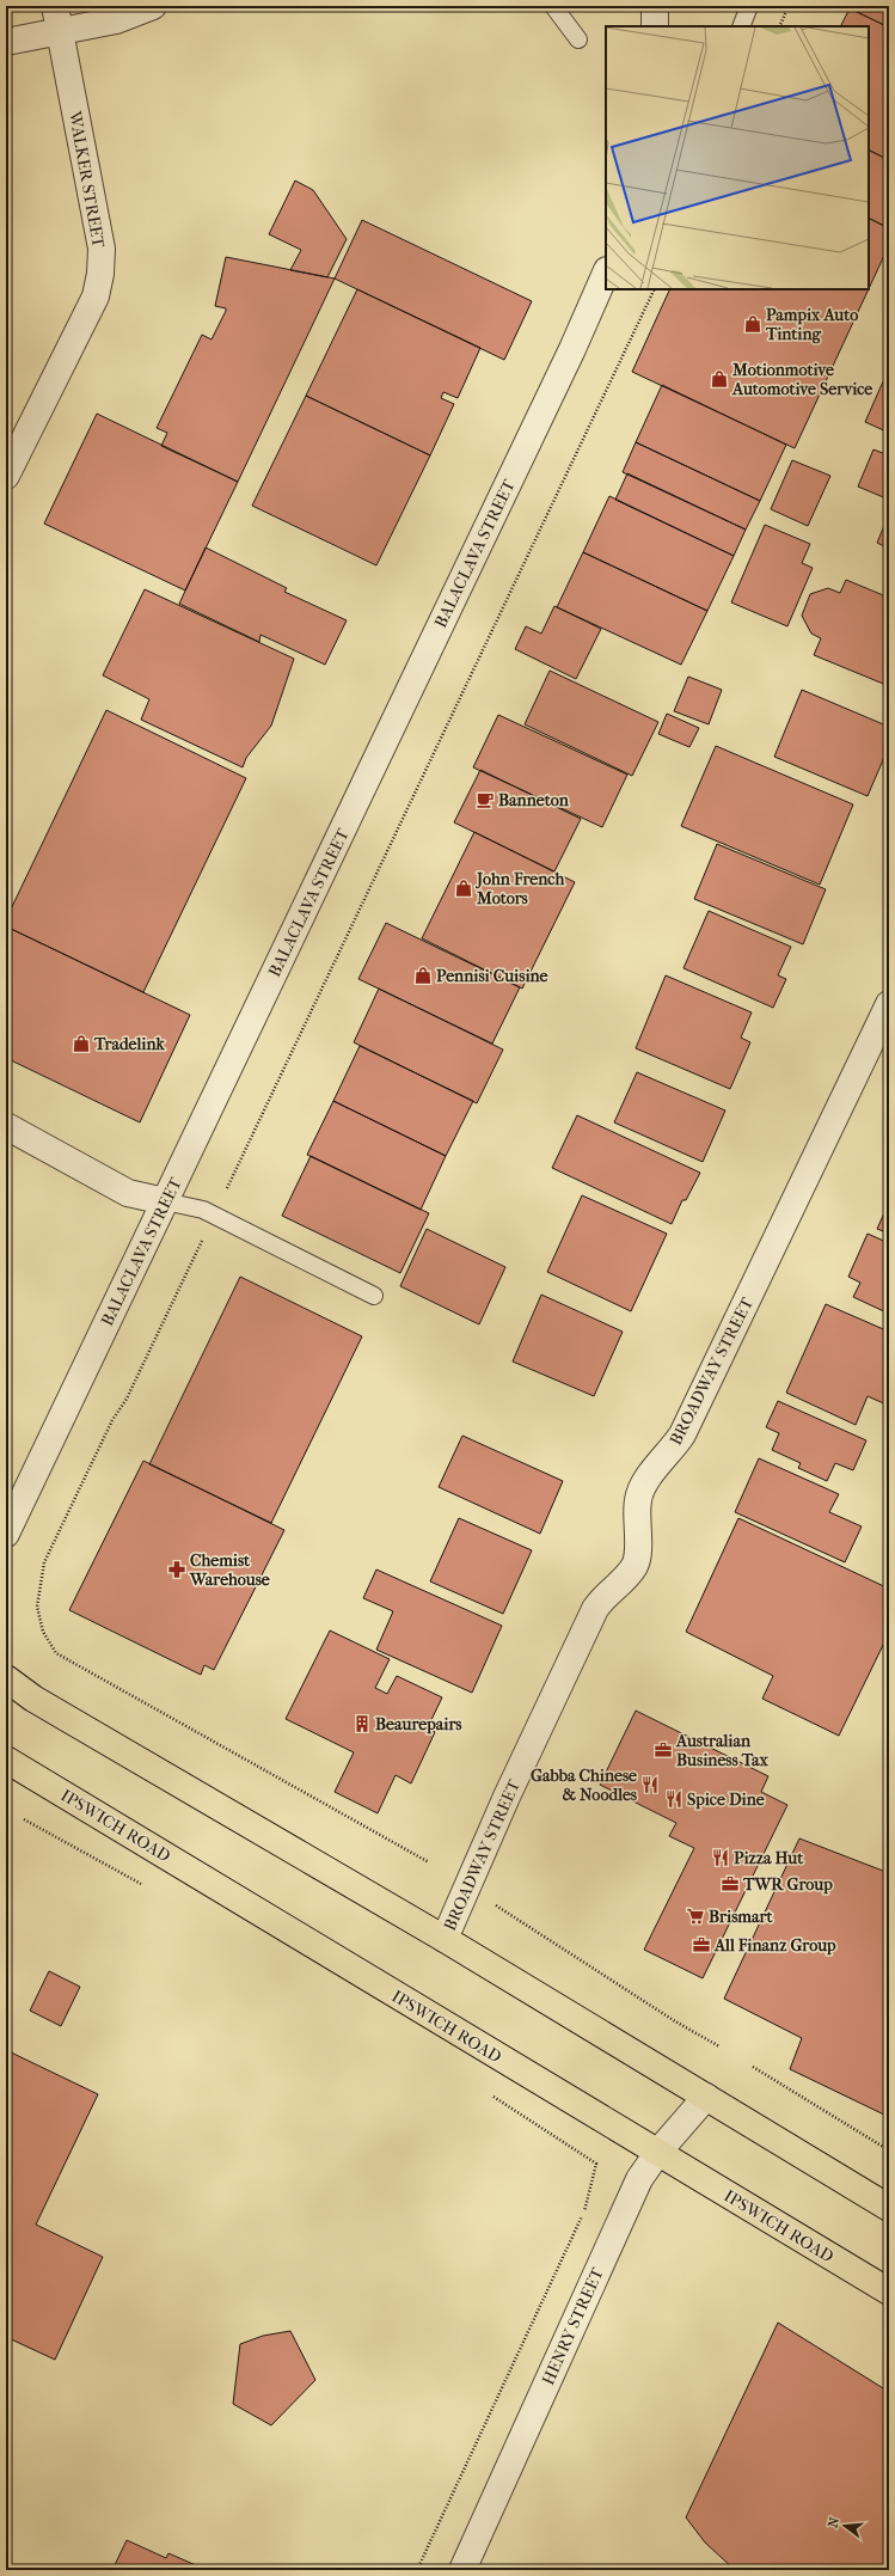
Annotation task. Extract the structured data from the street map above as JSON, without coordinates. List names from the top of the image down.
{
  "streets": {
    "highway": ["IPSWICH ROAD"],
    "street": [
      "WALKER STREET",
      "BALACLAVA STREET",
      "BROADWAY STREET",
      "HENRY STREET"
    ]
  },
  "crossings": [
    ["IPSWICH ROAD", "HENRY STREET"]
  ],
  "places": {
    "shop": [
      "Pampix Auto Tinting",
      "Motionmotive Automotive Service",
      "John French Motors",
      "Pennisi Cuisine",
      "Tradelink"
    ],
    "cafe": ["Banneton"],
    "pharmacy": ["Chemist Warehouse"],
    "building": ["Beaurepairs"],
    "office": ["Australian Business Tax", "TWR Group", "All Finanz Group"],
    "restaurant": ["Gabba Chinese & Noodles", "Spice Dine", "Pizza Hut"],
    "supermarket": ["Brismart"]
  },
  "north": "left"
}
